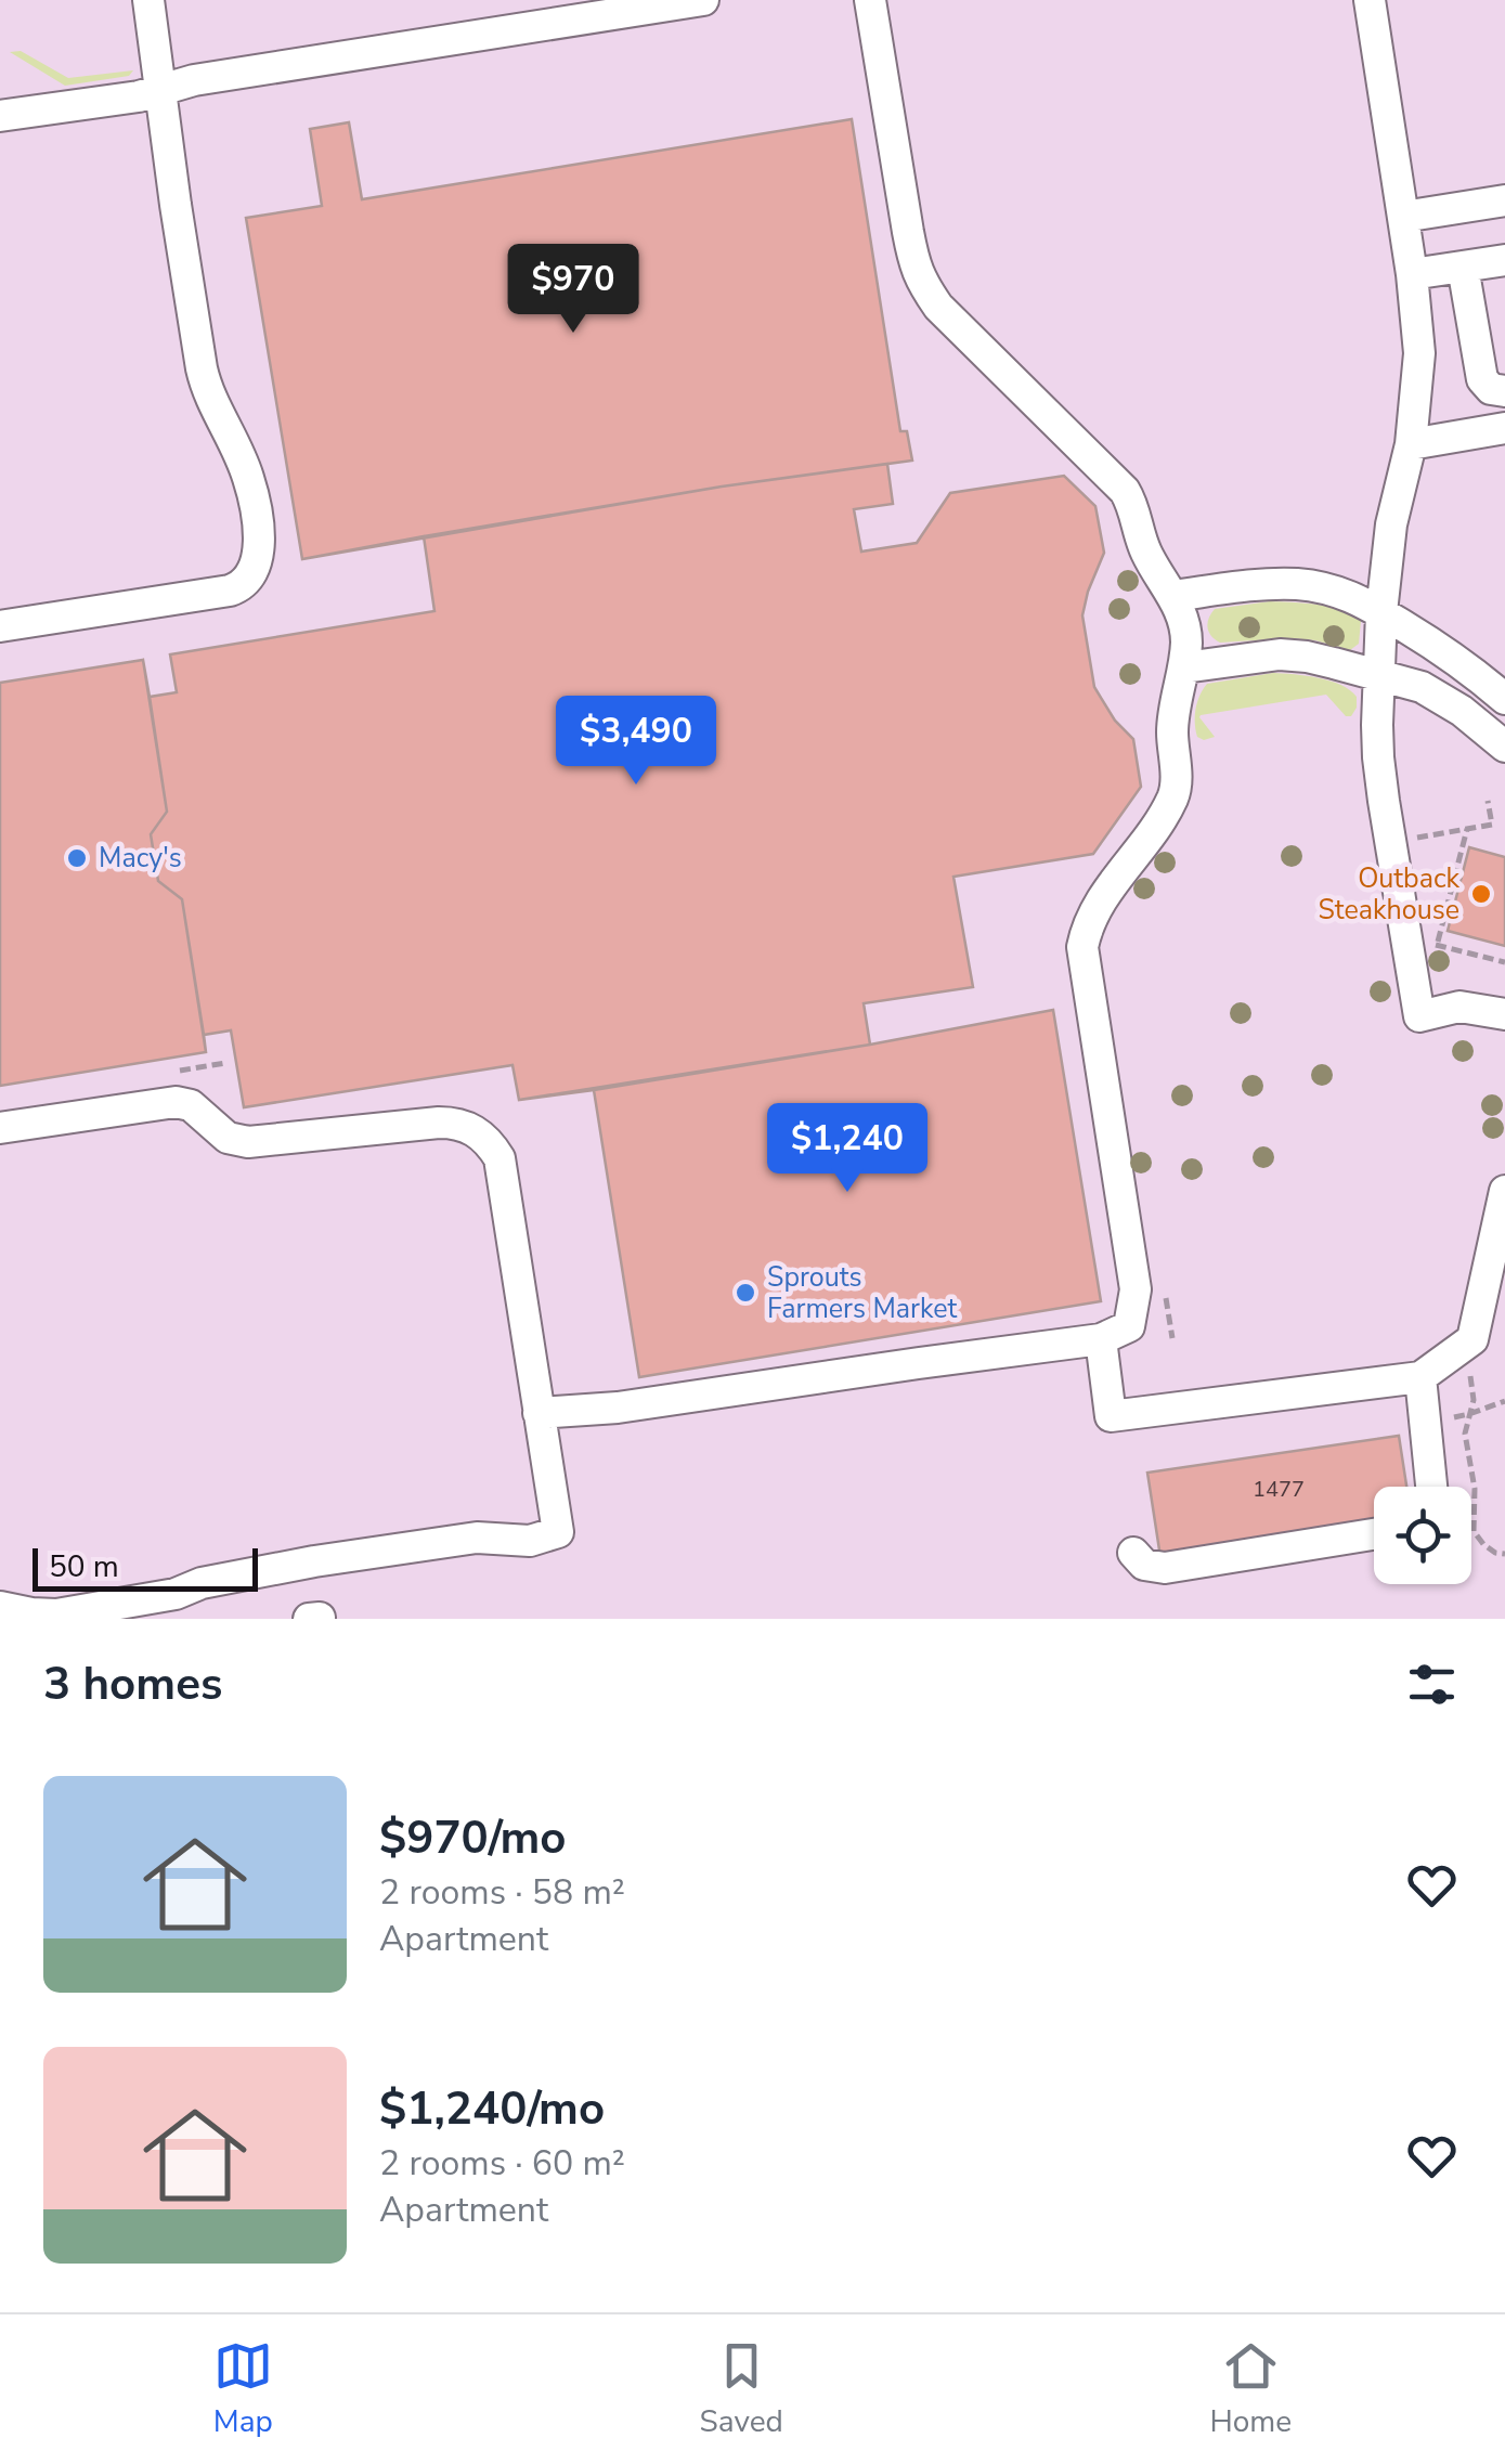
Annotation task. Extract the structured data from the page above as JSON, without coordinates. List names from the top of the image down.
{
  "places": ["Macy's", "Outback Steakhouse", "Sprouts Farmers Market"],
  "house_numbers": ["1477"],
  "scale_bar": "50 m",
  "page": {
    "price": ["$970", "$3,490", "$1,240"],
    "scale": "50 m",
    "heading": "3 homes",
    "list": [
      {
        "name": "$970/mo",
        "note": "2 rooms · 58 m² · Apartment"
      },
      {
        "name": "$1,240/mo",
        "note": "2 rooms · 60 m² · Apartment"
      }
    ],
    "tabs": ["Map", "Saved", "Home"]
  }
}
